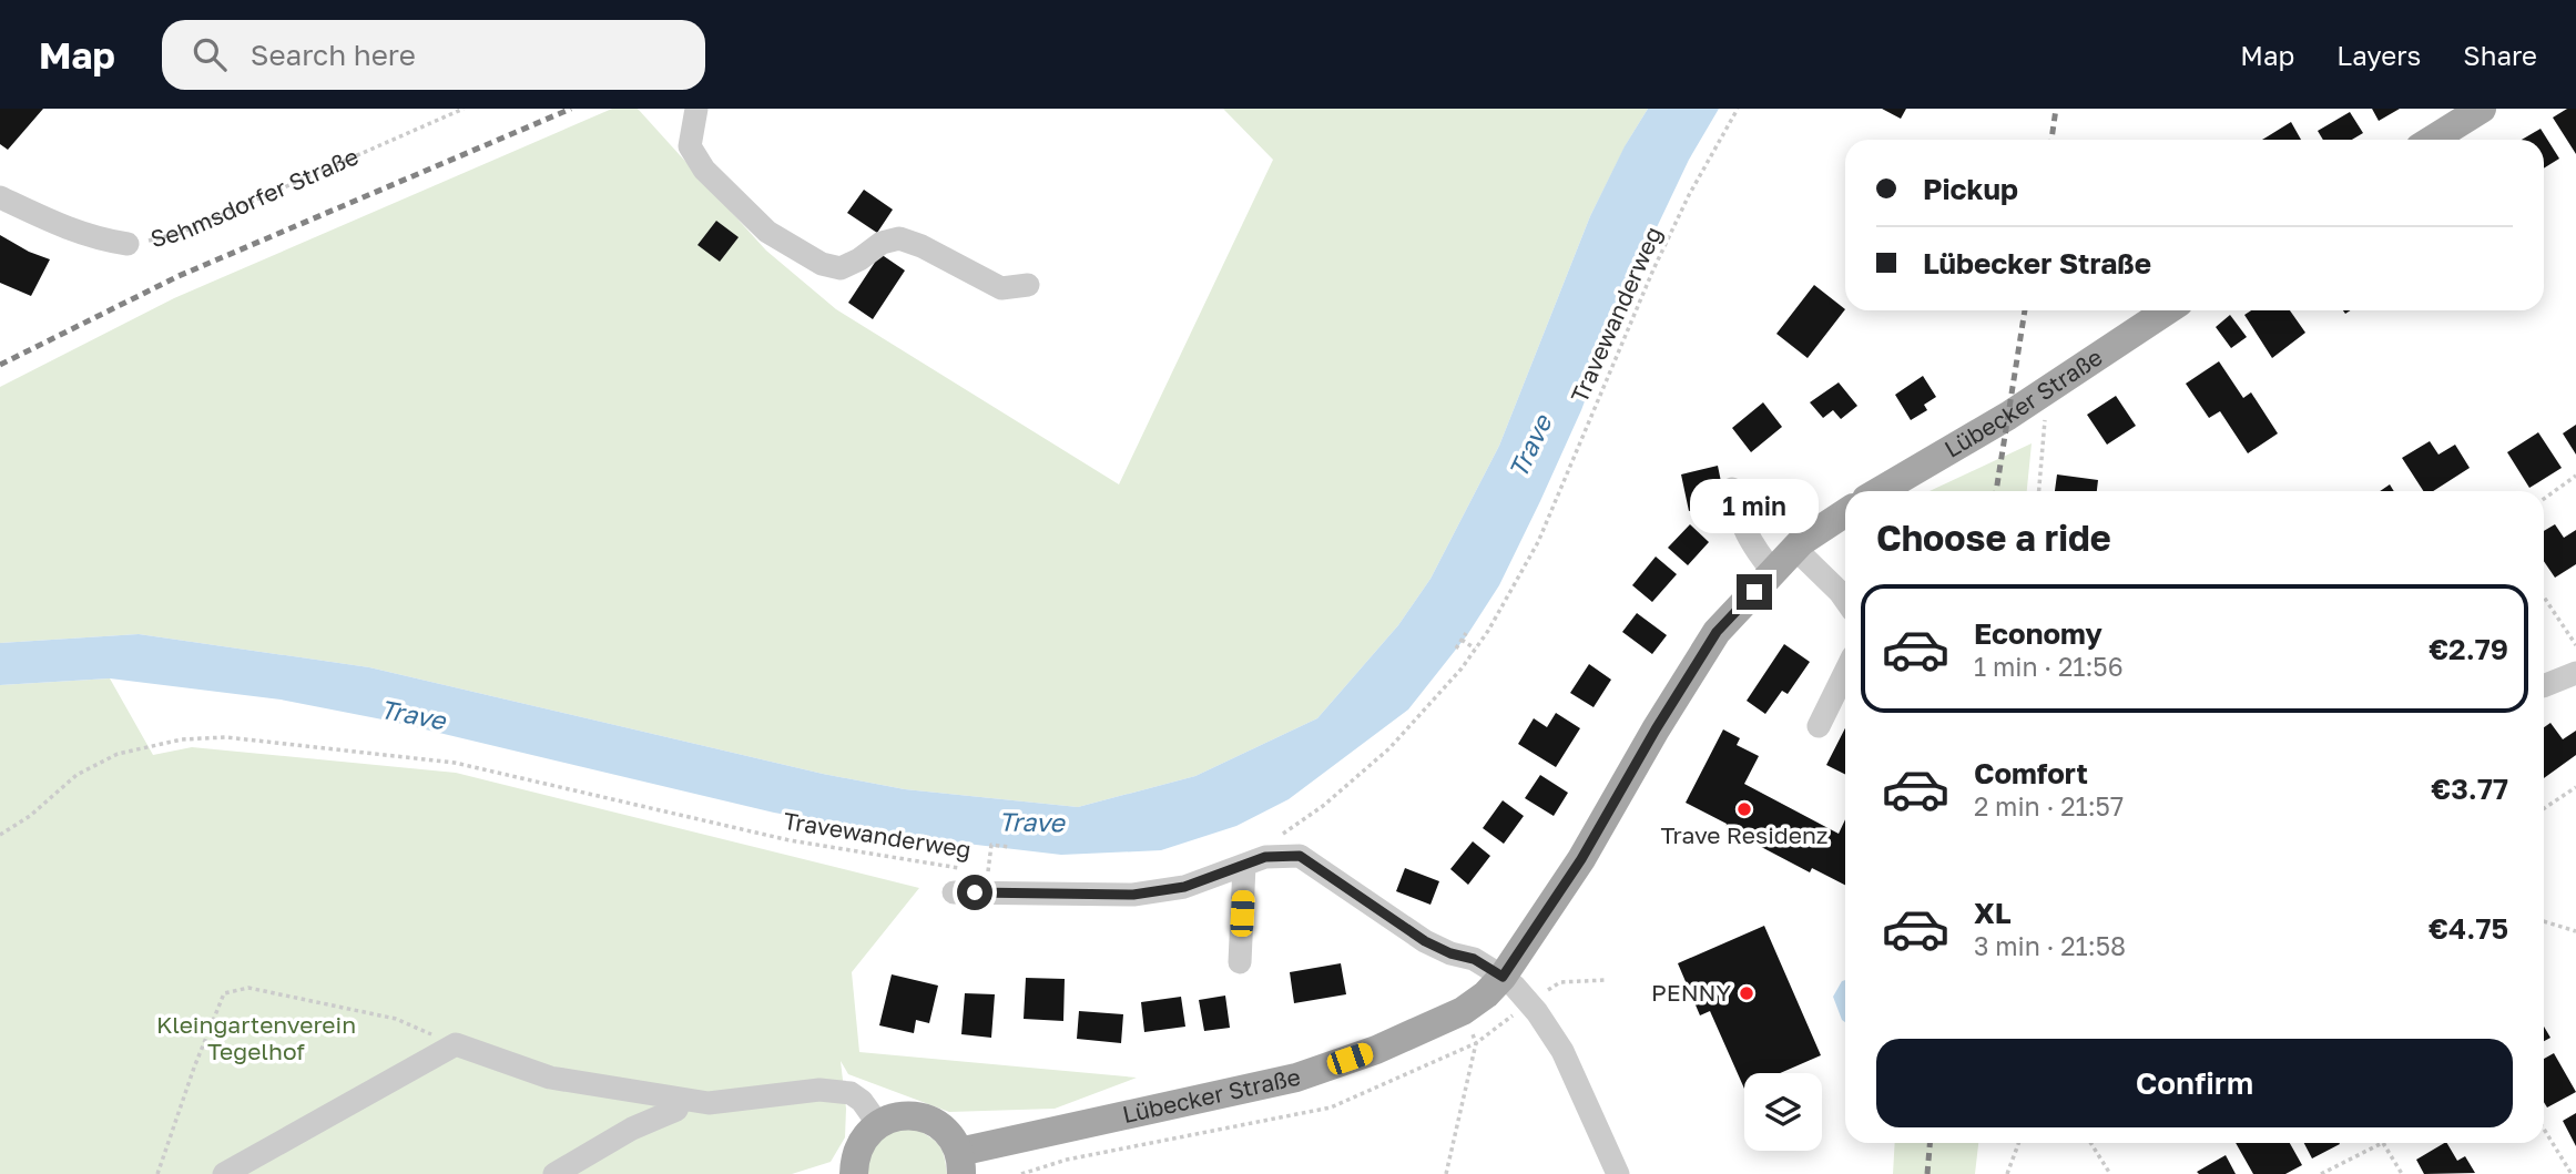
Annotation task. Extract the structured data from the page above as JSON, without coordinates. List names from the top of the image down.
{
  "streets": {
    "main road": ["Lübecker Straße"],
    "street": ["Sehmsdorfer Straße"],
    "path": ["Travewanderweg"]
  },
  "water": ["Trave"],
  "parks": ["Kleingartenverein Tegelhof"],
  "places": ["Trave Residenz", "PENNY"],
  "page": {
    "header": "Map",
    "search": "Search here",
    "nav": ["Map", "Layers", "Share"],
    "banner": ["Pickup", "Lübecker Straße"],
    "bubble": "1 min",
    "heading": "Choose a ride",
    "list": [
      {
        "name": "Economy",
        "note": "1 min · 21:56",
        "value": "€2.79"
      },
      {
        "name": "Comfort",
        "note": "2 min · 21:57",
        "value": "€3.77"
      },
      {
        "name": "XL",
        "note": "3 min · 21:58",
        "value": "€4.75"
      }
    ],
    "buttons": "Confirm"
  }
}
